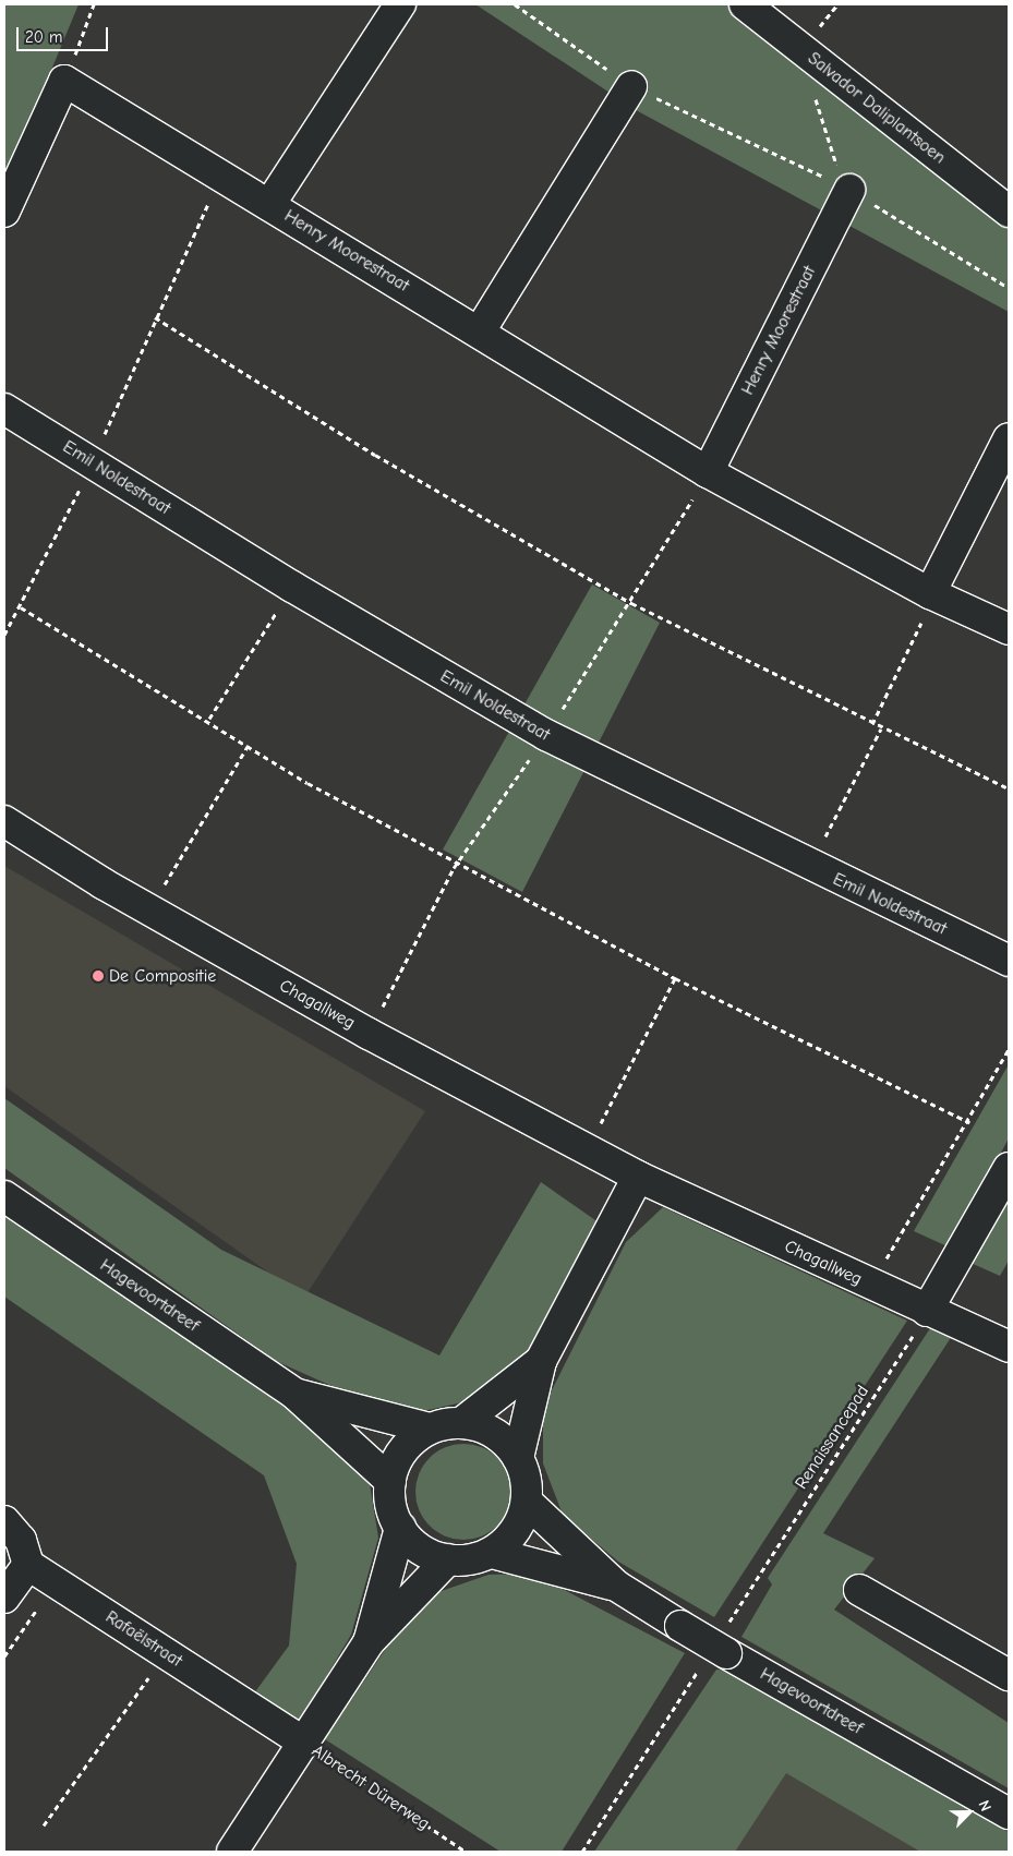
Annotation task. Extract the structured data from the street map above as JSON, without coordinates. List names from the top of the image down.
{
  "streets": {
    "street": [
      "Salvador Daliplantsoen",
      "Henry Moorestraat",
      "Emil Noldestraat",
      "Chagallweg",
      "Hagevoortdreef",
      "Rafaëlstraat",
      "Albrecht Dürerweg"
    ],
    "path": ["Renaissancepad"]
  },
  "crossings": [
    ["Chagallweg", "Renaissancepad"],
    ["Hagevoortdreef", "Albrecht Dürerweg"],
    ["Rafaëlstraat", "Albrecht Dürerweg"]
  ],
  "places": ["De Compositie"],
  "scale_bar": "20 m",
  "north": "top right"
}
